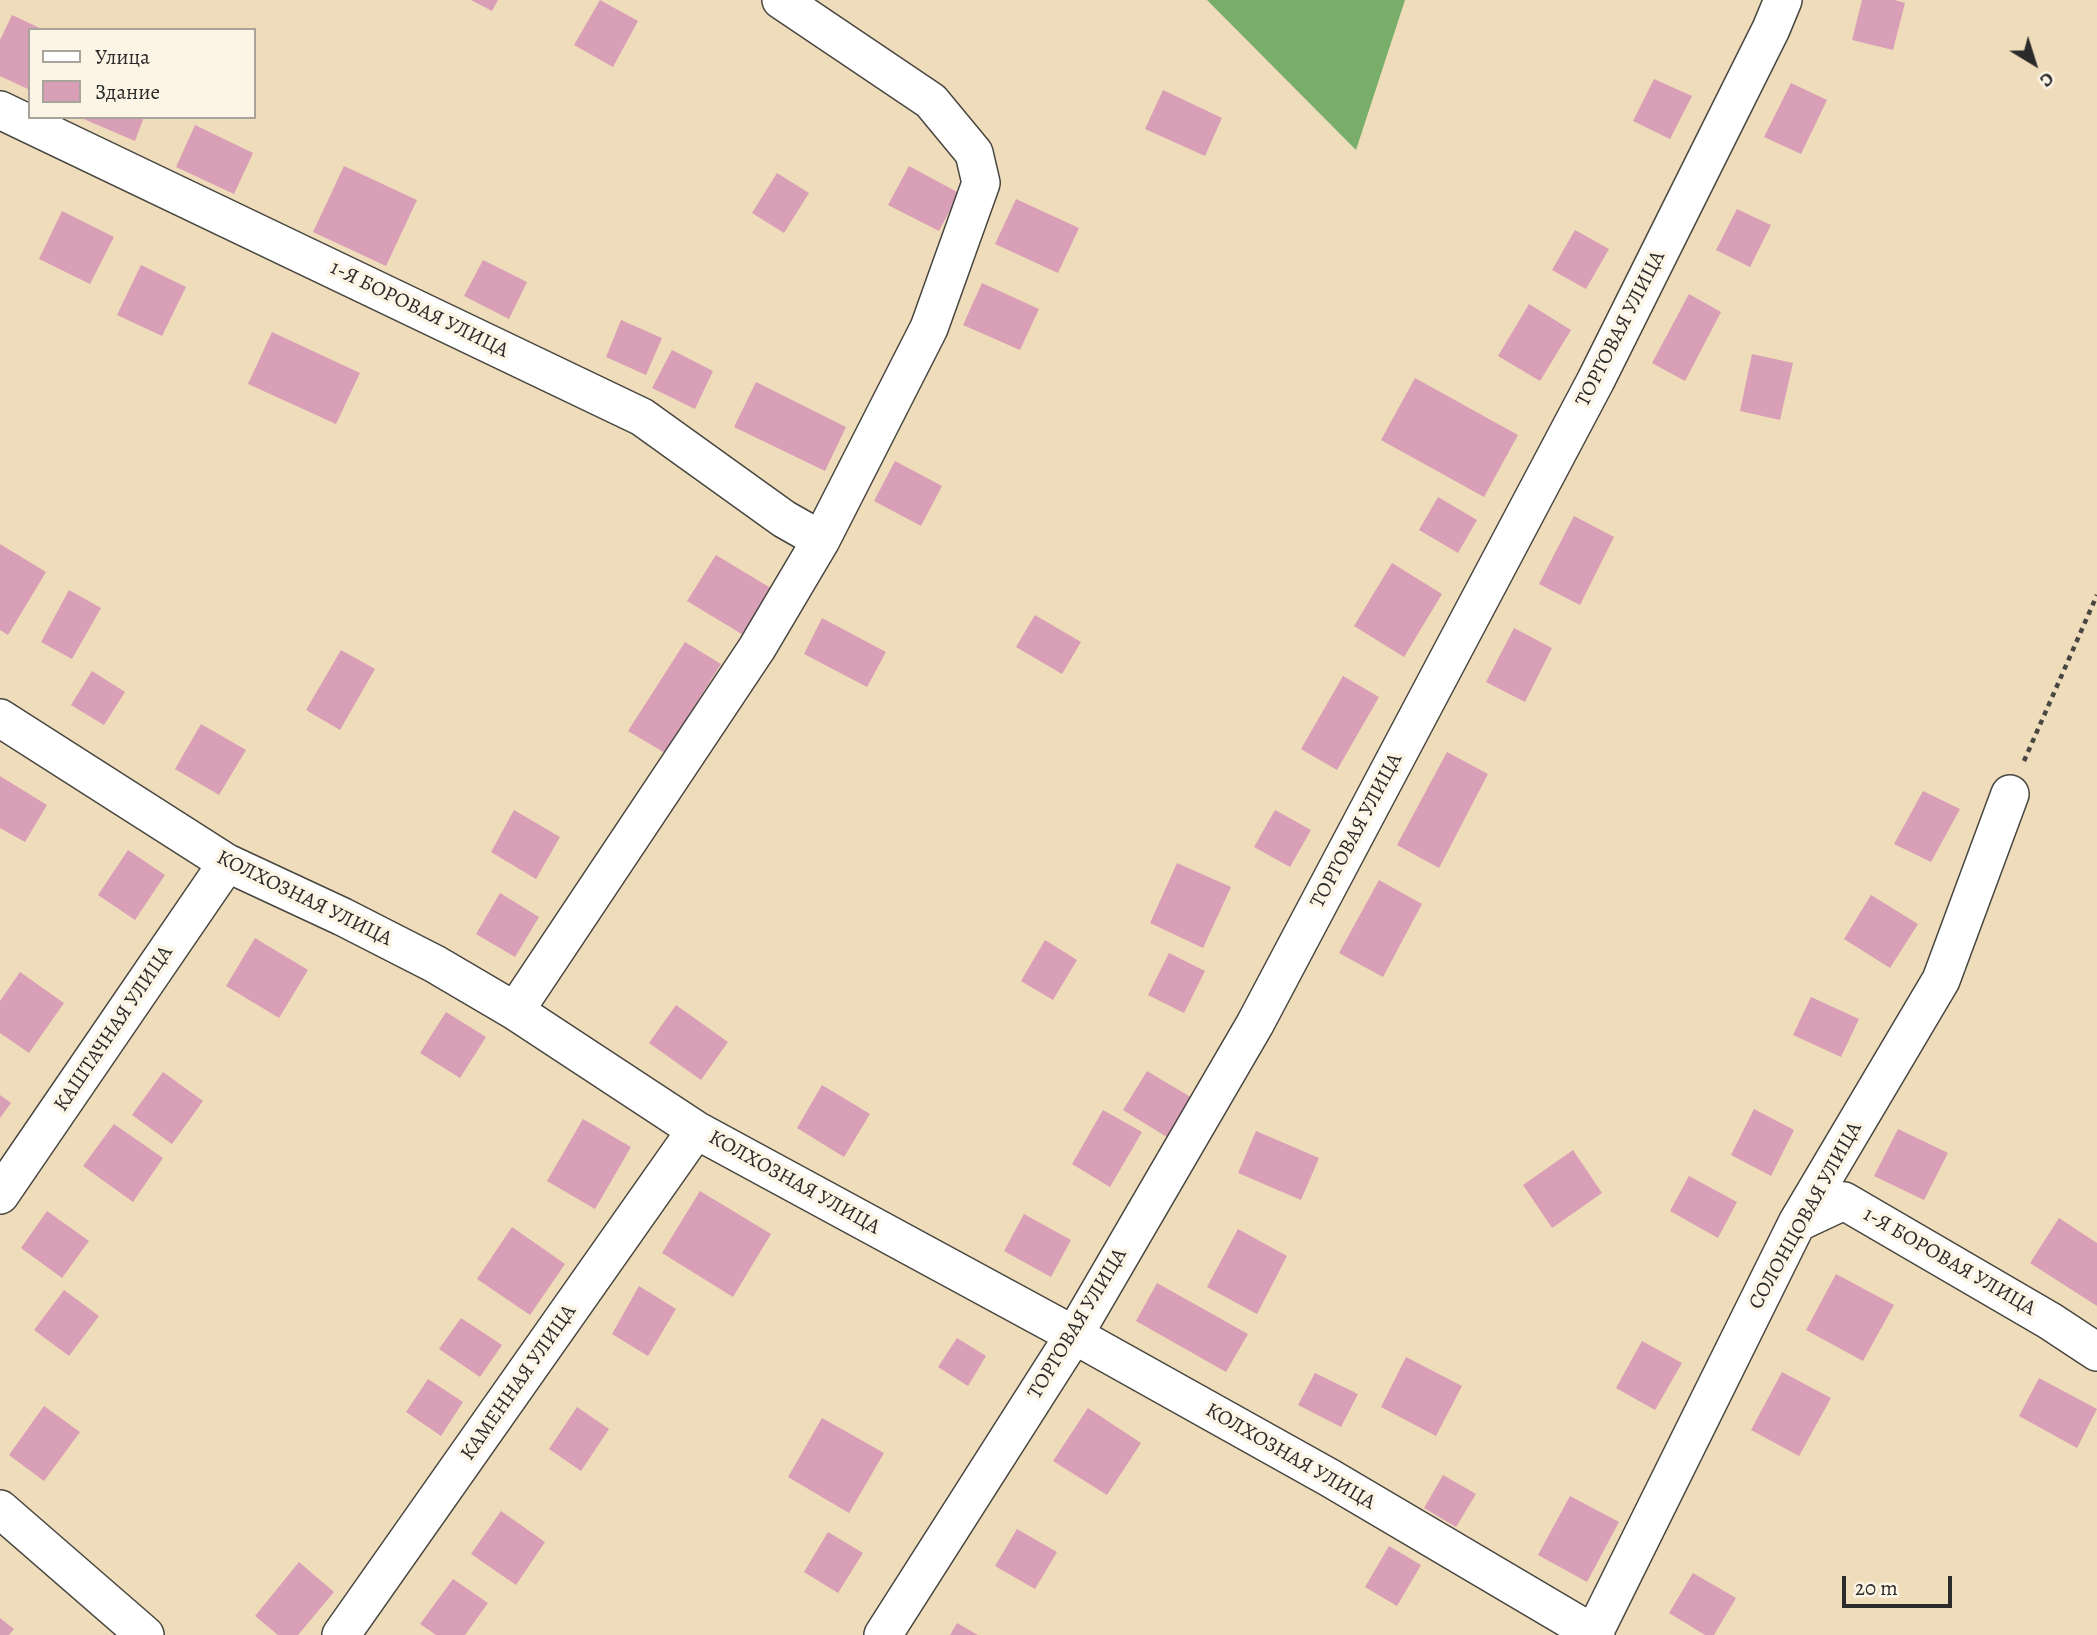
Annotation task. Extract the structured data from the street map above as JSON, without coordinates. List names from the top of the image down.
{
  "streets": {
    "street": [
      "1-Я БОРОВАЯ УЛИЦА",
      "ТОРГОВАЯ УЛИЦА",
      "КОЛХОЗНАЯ УЛИЦА",
      "КАШТАЧНАЯ УЛИЦА",
      "СОЛОНЦОВАЯ УЛИЦА",
      "КАМЕННАЯ УЛИЦА"
    ]
  },
  "crossings": [
    ["1-Я БОРОВАЯ УЛИЦА", "СОЛОНЦОВАЯ УЛИЦА"],
    ["ТОРГОВАЯ УЛИЦА", "КОЛХОЗНАЯ УЛИЦА"],
    ["КОЛХОЗНАЯ УЛИЦА", "КАШТАЧНАЯ УЛИЦА"],
    ["КОЛХОЗНАЯ УЛИЦА", "СОЛОНЦОВАЯ УЛИЦА"],
    ["КОЛХОЗНАЯ УЛИЦА", "КАМЕННАЯ УЛИЦА"]
  ],
  "legend": ["Улица", "Здание"],
  "scale_bar": "20 m",
  "north": "bottom right"
}
